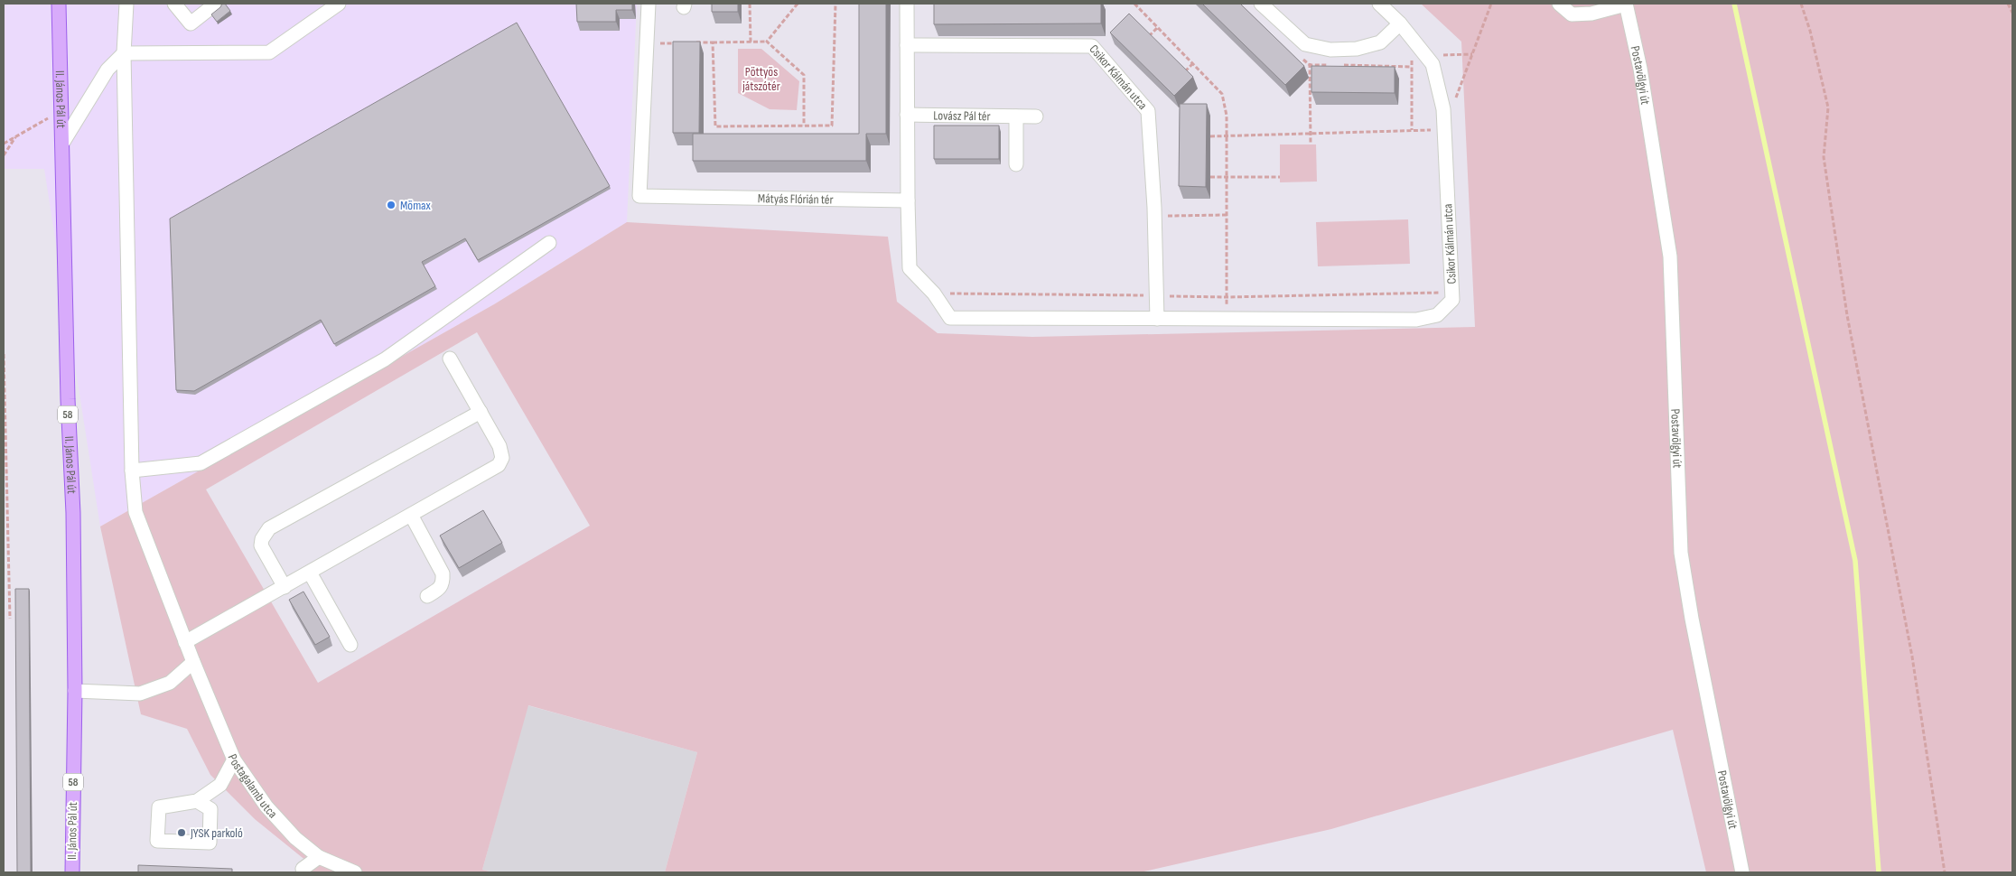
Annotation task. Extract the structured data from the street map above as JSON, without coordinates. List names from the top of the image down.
{
  "streets": {
    "main road": ["II. János Pál út", "58"],
    "street": [
      "Postavölgyi út",
      "Csikor Kálmán utca",
      "Lovász Pál tér",
      "Mátyás Flórián tér",
      "Postagalamb utca"
    ]
  },
  "parks": ["Pöttyös játszótér"],
  "places": ["Mömax", "JYSK parkoló"]
}
